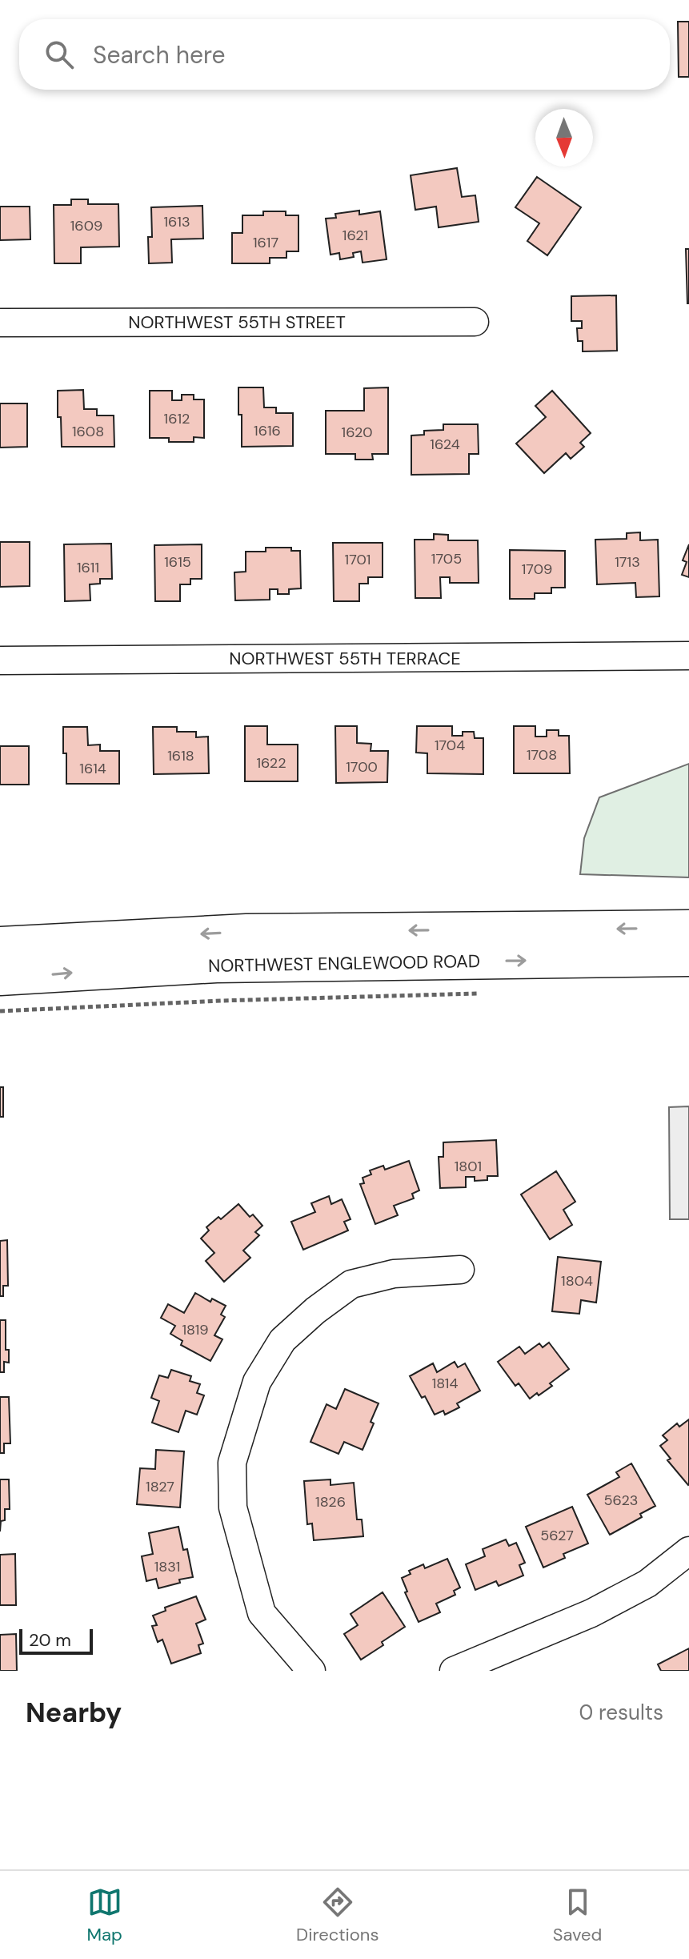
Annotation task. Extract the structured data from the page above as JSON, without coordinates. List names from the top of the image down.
{
  "streets": {
    "main road": ["NORTHWEST ENGLEWOOD ROAD"],
    "street": ["NORTHWEST 55TH STREET", "NORTHWEST 55TH TERRACE"]
  },
  "house_numbers": [
    "1613",
    "1609",
    "1621",
    "1617",
    "1612",
    "1616",
    "1608",
    "1620",
    "1624",
    "1705",
    "1701",
    "1615",
    "1713",
    "1611",
    "1709",
    "1704",
    "1708",
    "1618",
    "1622",
    "1700",
    "1614",
    "1801",
    "1804",
    "1819",
    "1814",
    "1827",
    "5623",
    "1826",
    "5627",
    "1831"
  ],
  "scale_bar": "20 m",
  "north": "bottom",
  "page": {
    "search": "Search here",
    "scale": "20 m",
    "heading": ["Nearby", "0 results"],
    "nav": ["Map", "Directions", "Saved"]
  }
}
